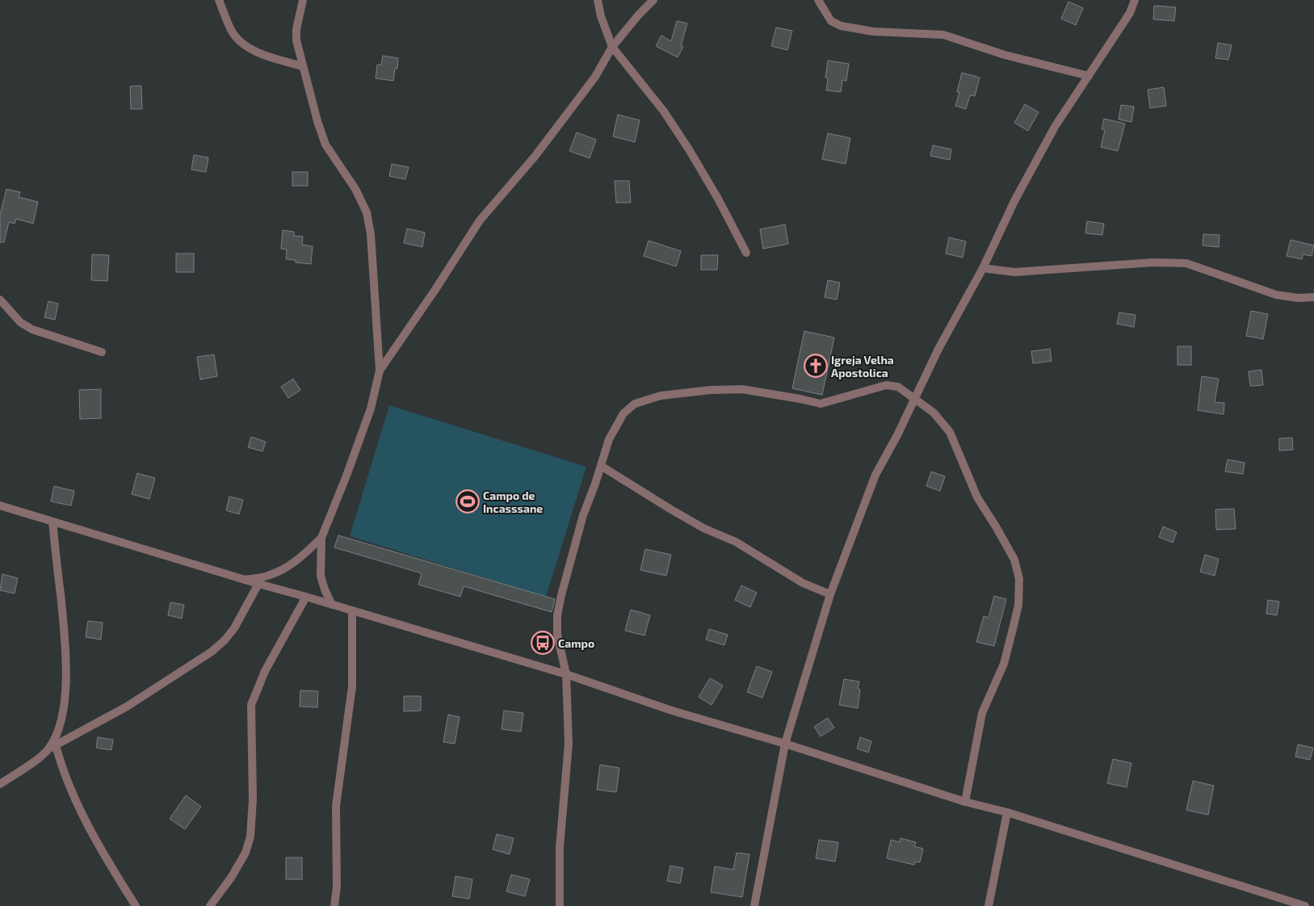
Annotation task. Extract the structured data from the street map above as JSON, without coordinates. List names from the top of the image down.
{
  "places": {
    "church": ["Igreja Velha Apostolica"],
    "sports": ["Campo de Incasssane"],
    "bus stop": ["Campo"]
  }
}
